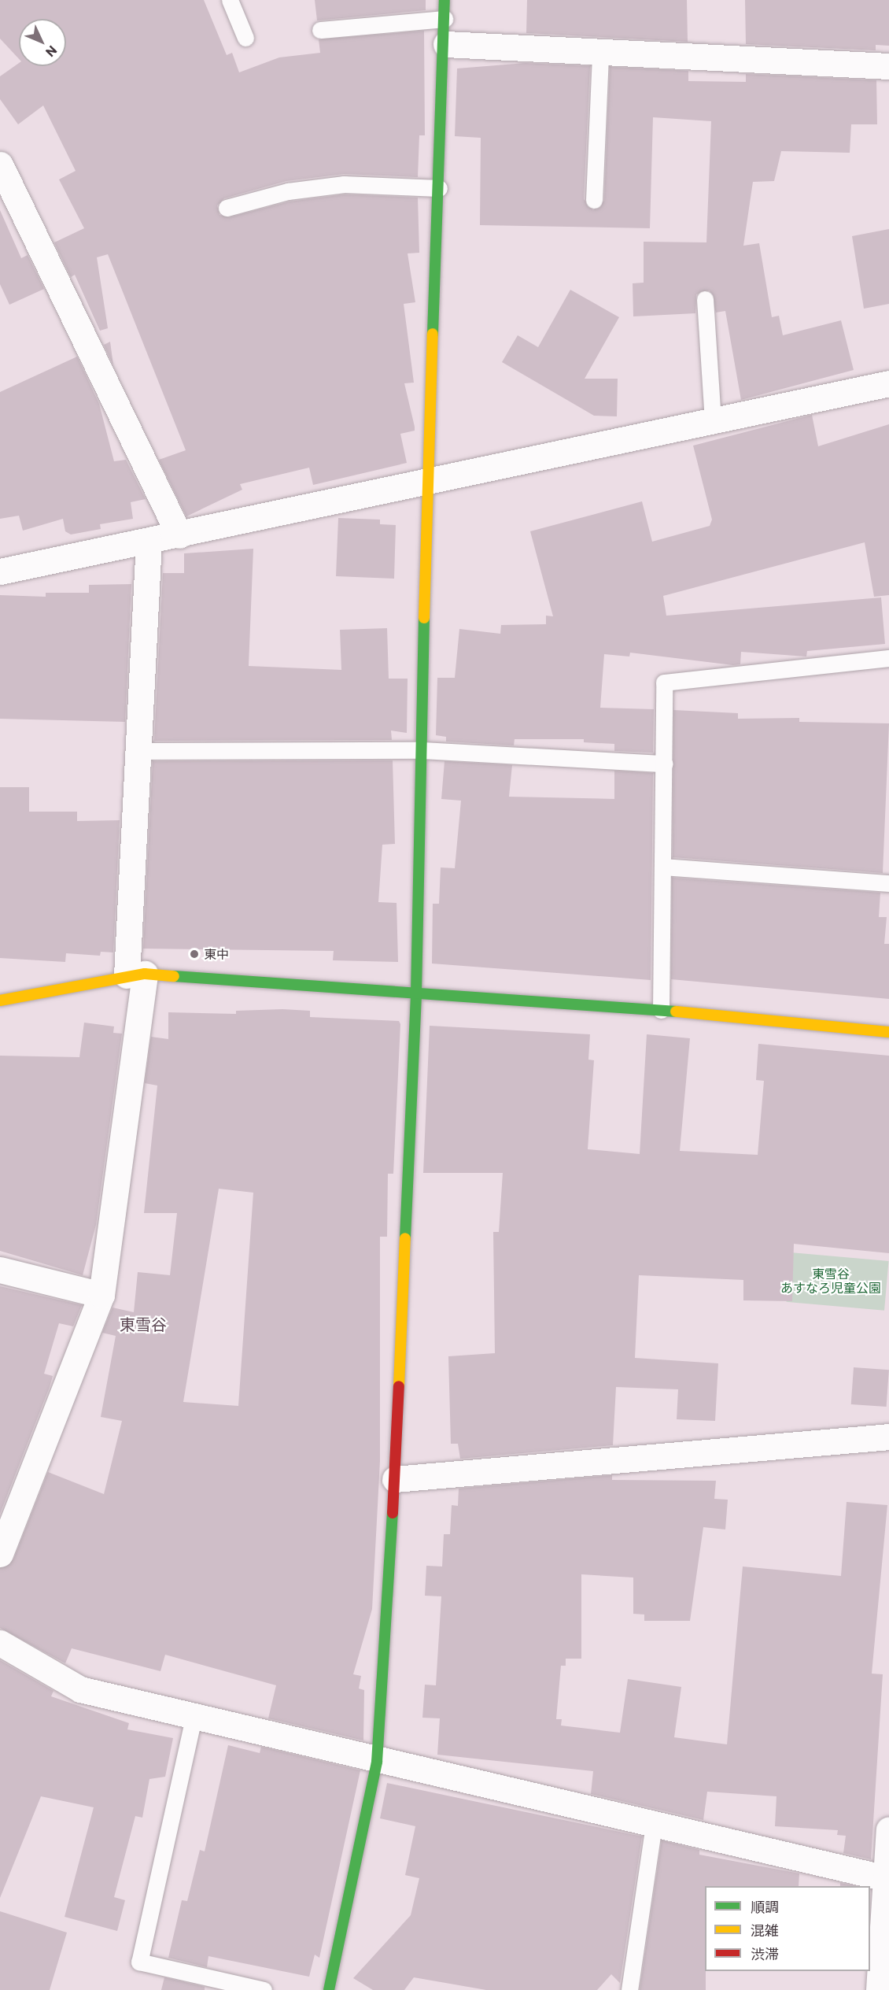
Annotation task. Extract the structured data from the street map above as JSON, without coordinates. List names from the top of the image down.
{
  "districts": ["東雪谷"],
  "parks": ["東雪谷 あすなろ児童公園"],
  "places": ["東中"],
  "legend": ["順調", "混雑", "渋滞"],
  "north": "bottom right"
}
